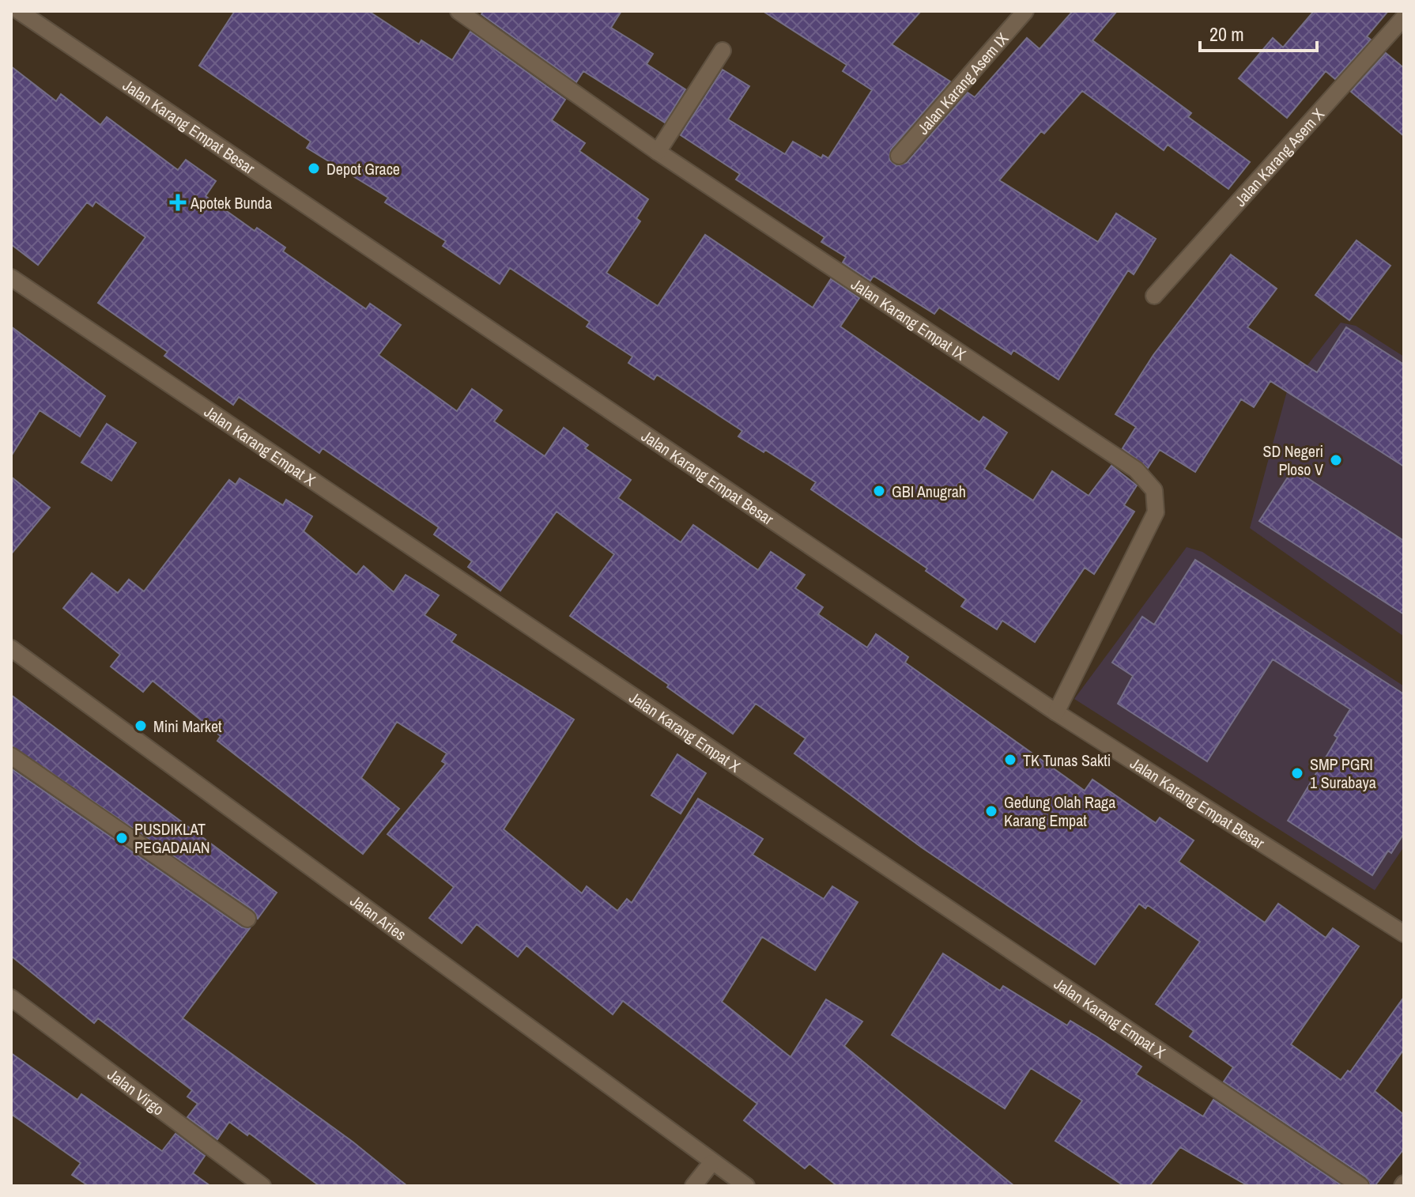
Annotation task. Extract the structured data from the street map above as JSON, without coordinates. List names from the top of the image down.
{
  "streets": {
    "street": [
      "Jalan Karang Asem IX",
      "Jalan Karang Empat Besar",
      "Jalan Karang Asem X",
      "Jalan Karang Empat IX",
      "Jalan Karang Empat X",
      "Jalan Aries",
      "Jalan Virgo"
    ]
  },
  "crossings": [
    ["Jalan Karang Empat Besar", "Jalan Karang Empat IX"]
  ],
  "places": {
    "other": [
      "Depot Grace",
      "SD Negeri Ploso V",
      "GBI Anugrah",
      "Mini Market",
      "TK Tunas Sakti",
      "SMP PGRI 1 Surabaya",
      "Gedung Olah Raga Karang Empat",
      "PUSDIKLAT PEGADAIAN"
    ],
    "health": ["Apotek Bunda"]
  },
  "scale_bar": "20 m"
}
